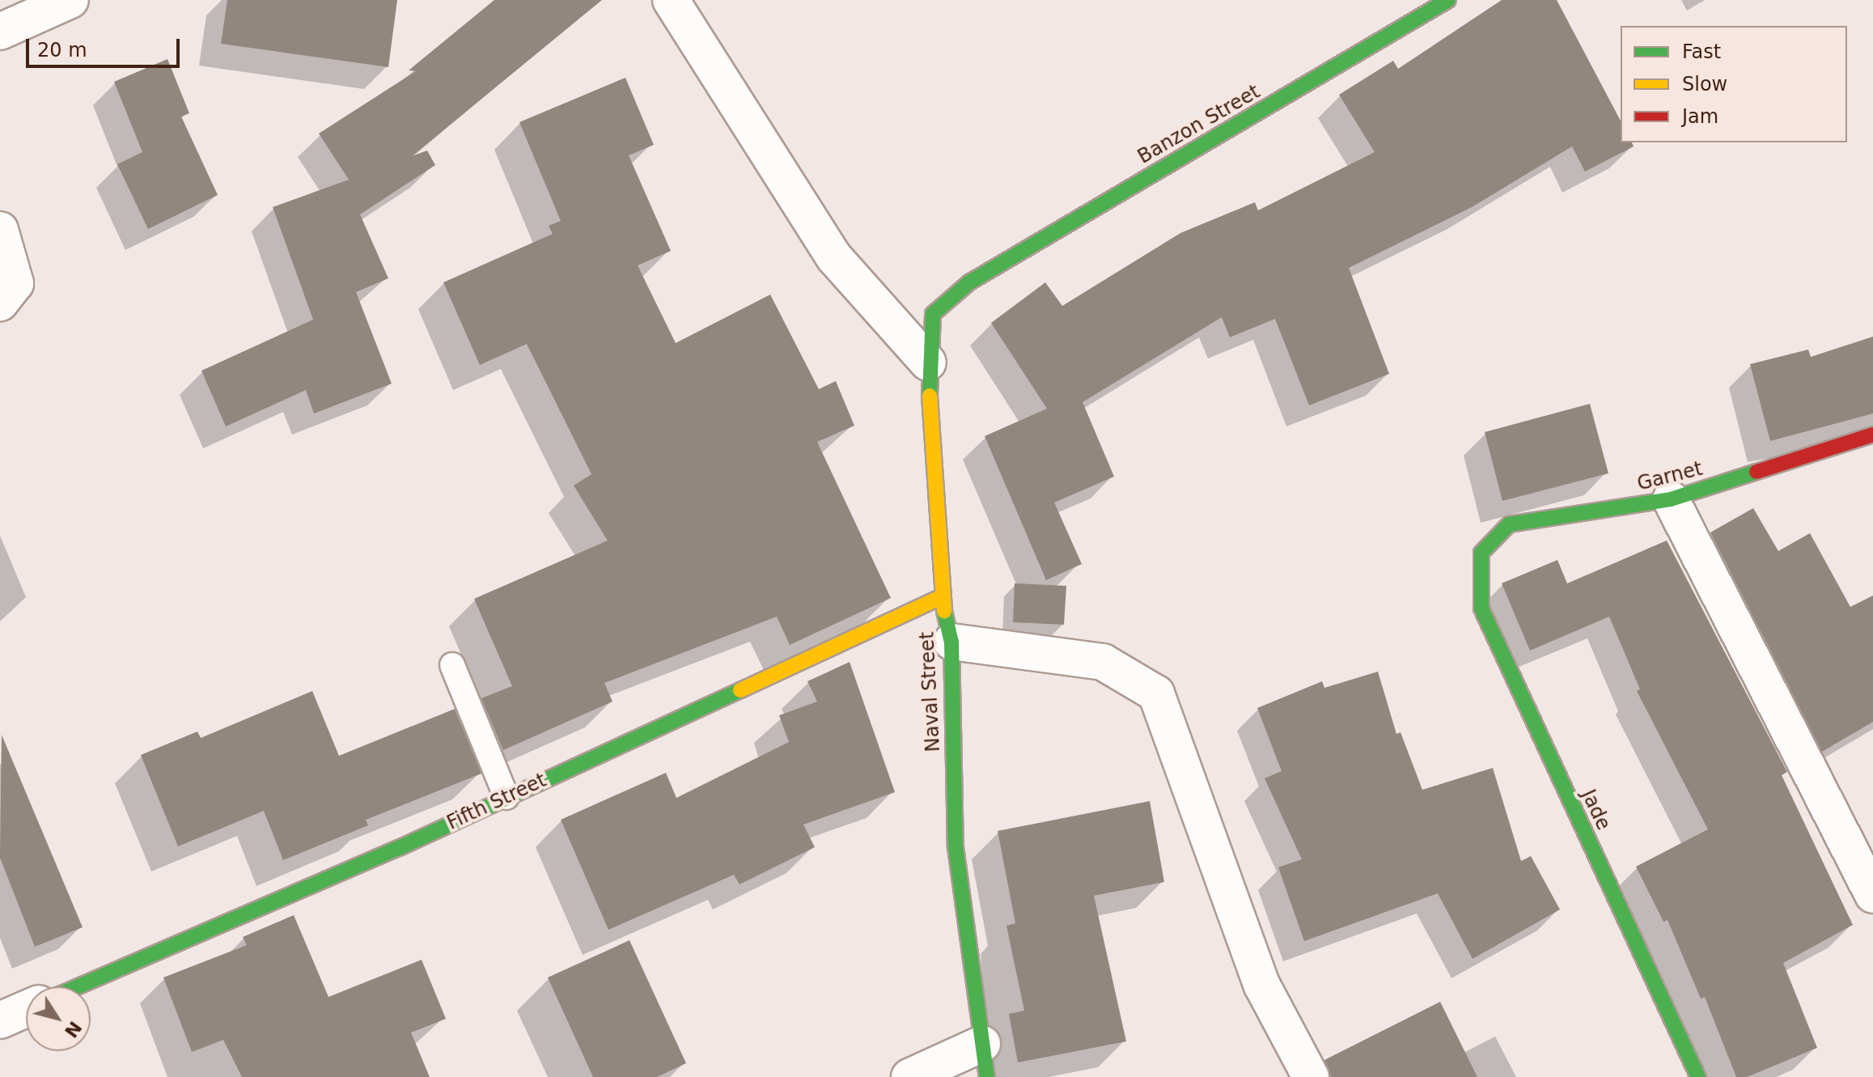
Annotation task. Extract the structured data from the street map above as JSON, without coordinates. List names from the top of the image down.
{
  "streets": {
    "street": [
      "Banzon Street",
      "Garnet",
      "Naval Street",
      "Fifth Street",
      "Jade"
    ]
  },
  "crossings": [
    ["Banzon Street", "Naval Street"],
    ["Garnet", "Jade"],
    ["Naval Street", "Fifth Street"]
  ],
  "legend": ["Fast", "Slow", "Jam"],
  "scale_bar": "20 m",
  "north": "bottom right"
}
